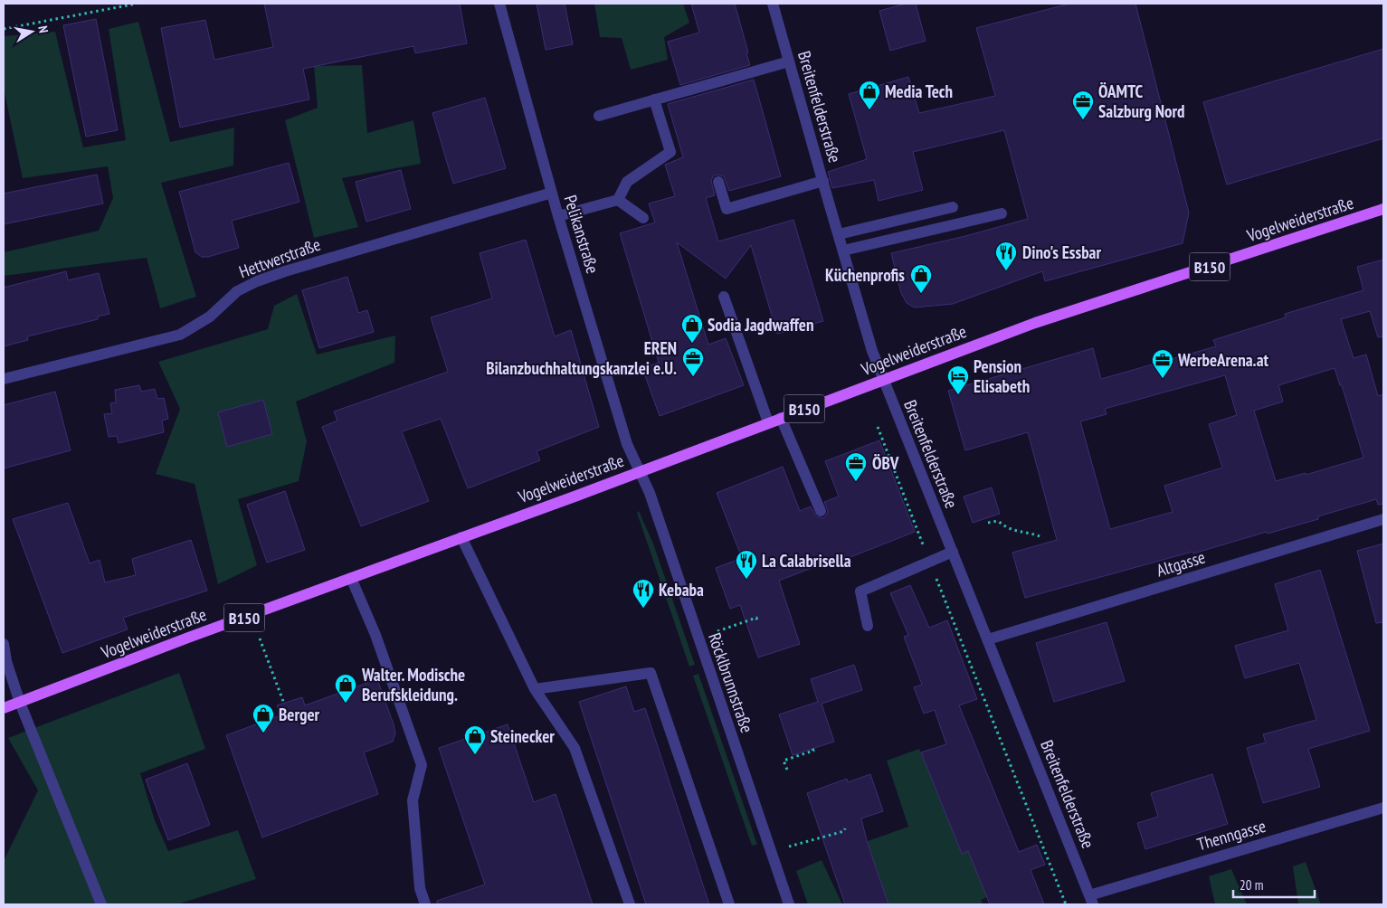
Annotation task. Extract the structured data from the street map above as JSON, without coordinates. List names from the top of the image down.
{
  "streets": {
    "main road": ["Vogelweiderstraße", "B150"],
    "street": [
      "Breitenfelderstraße",
      "Pelikanstraße",
      "Hettwerstraße",
      "Altgasse",
      "Röcklbrunnstraße",
      "Thenngasse"
    ]
  },
  "crossings": [
    ["Breitenfelderstraße", "Vogelweiderstraße"],
    ["Breitenfelderstraße", "Altgasse"],
    ["Breitenfelderstraße", "Thenngasse"],
    ["Vogelweiderstraße", "Pelikanstraße"],
    ["Vogelweiderstraße", "Röcklbrunnstraße"],
    ["Pelikanstraße", "Hettwerstraße"],
    ["Pelikanstraße", "Röcklbrunnstraße"]
  ],
  "places": {
    "shop": [
      "Media Tech",
      "Küchenprofis",
      "Sodia Jagdwaffen",
      "Walter. Modische Berufskleidung.",
      "Berger",
      "Steinecker"
    ],
    "office": [
      "ÖAMTC Salzburg Nord",
      "EREN Bilanzbuchhaltungskanzlei e.U.",
      "WerbeArena.at",
      "ÖBV"
    ],
    "restaurant": ["Dino's Essbar", "La Calabrisella", "Kebaba"],
    "hotel": ["Pension Elisabeth"]
  },
  "scale_bar": "20 m",
  "north": "right"
}
